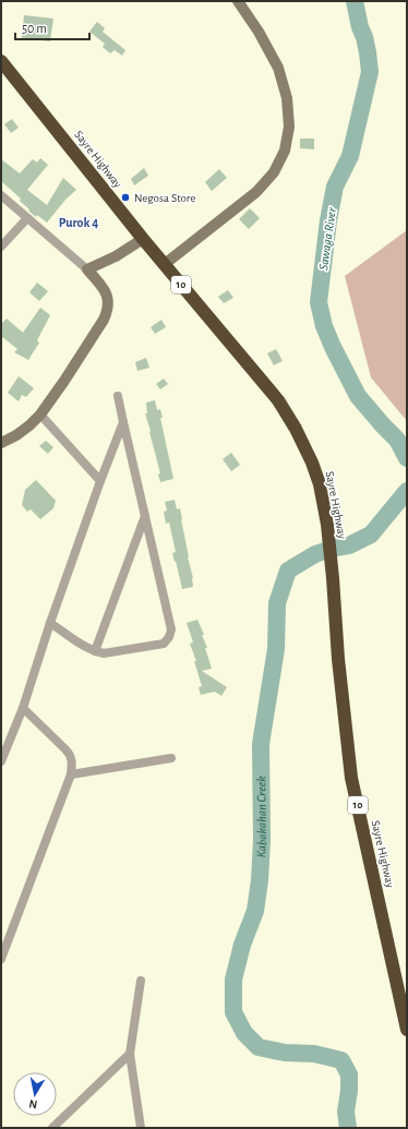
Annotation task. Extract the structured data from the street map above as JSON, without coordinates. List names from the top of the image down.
{
  "streets": {
    "highway": ["Sayre Highway", "10"]
  },
  "districts": ["Purok 4"],
  "water": ["Sawaga River", "Kabakahan Creek"],
  "places": ["Negosa Store"],
  "scale_bar": "50 m",
  "north": "bottom"
}
